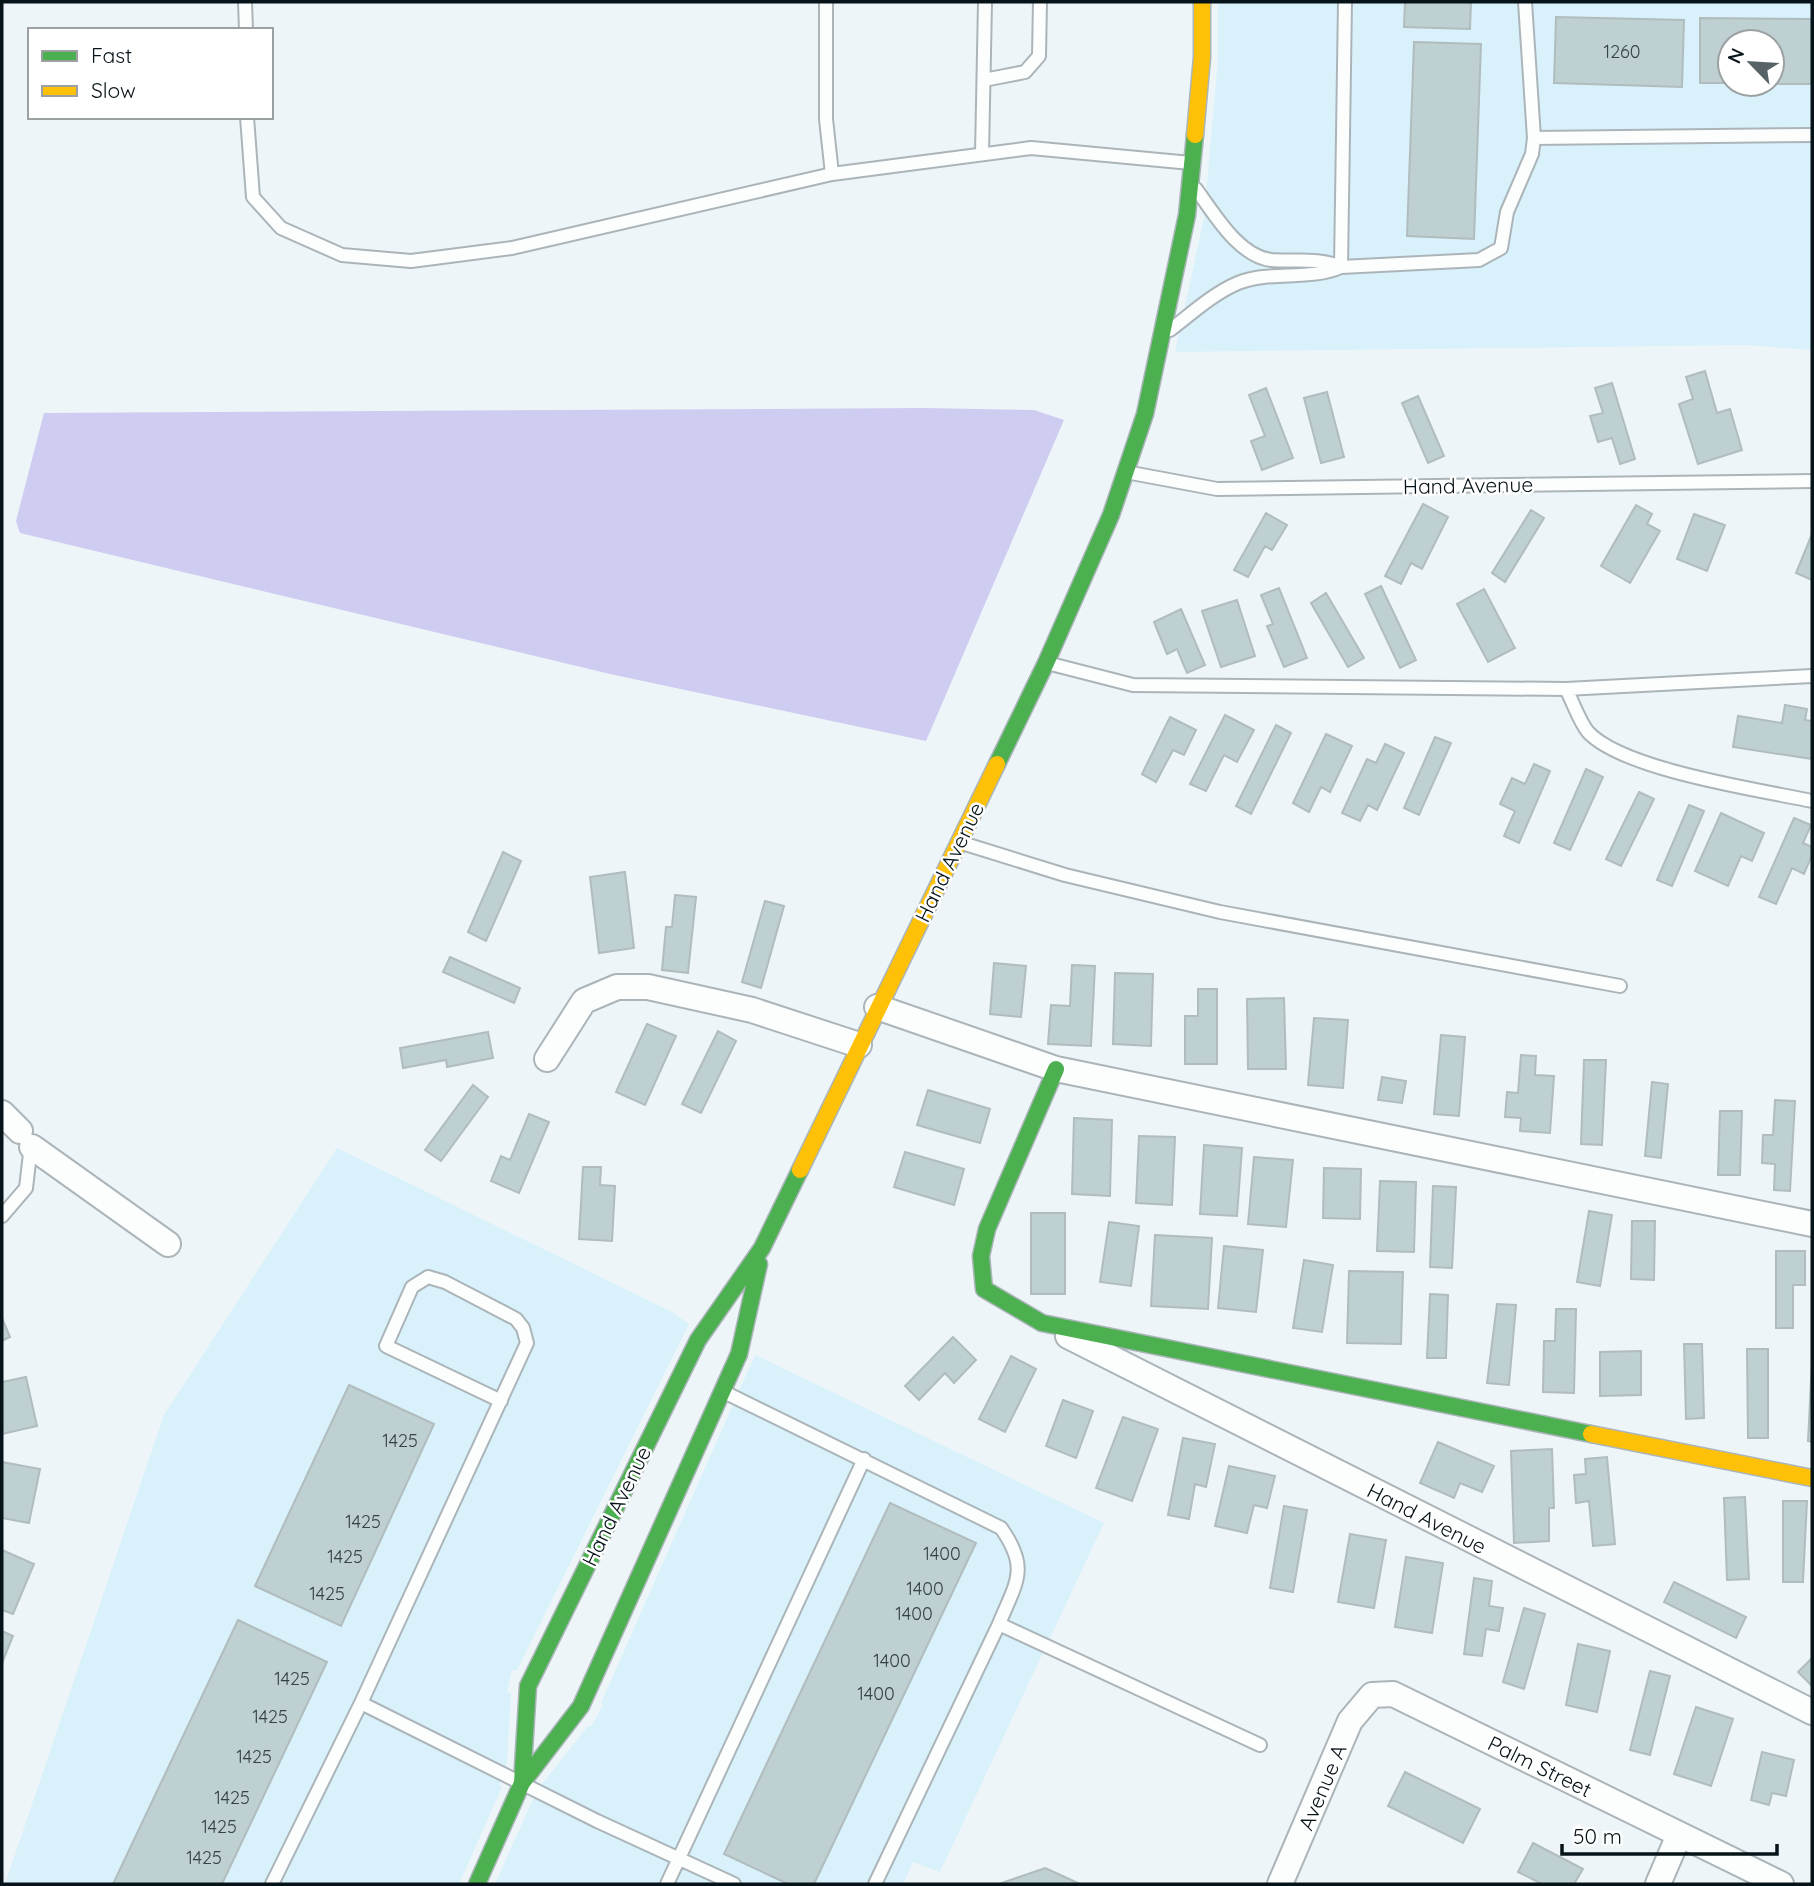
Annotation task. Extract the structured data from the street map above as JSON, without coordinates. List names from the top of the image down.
{
  "streets": {
    "street": ["Hand Avenue", "Palm Street", "Avenue A"]
  },
  "crossings": [
    ["Palm Street", "Avenue A"]
  ],
  "house_numbers": [
    "1260",
    "1425",
    "1425",
    "1400",
    "1425",
    "1400",
    "1425",
    "1400",
    "1400",
    "1425",
    "1400",
    "1425",
    "1425",
    "1425",
    "1425",
    "1425"
  ],
  "legend": ["Fast", "Slow"],
  "scale_bar": "50 m",
  "north": "top left"
}
